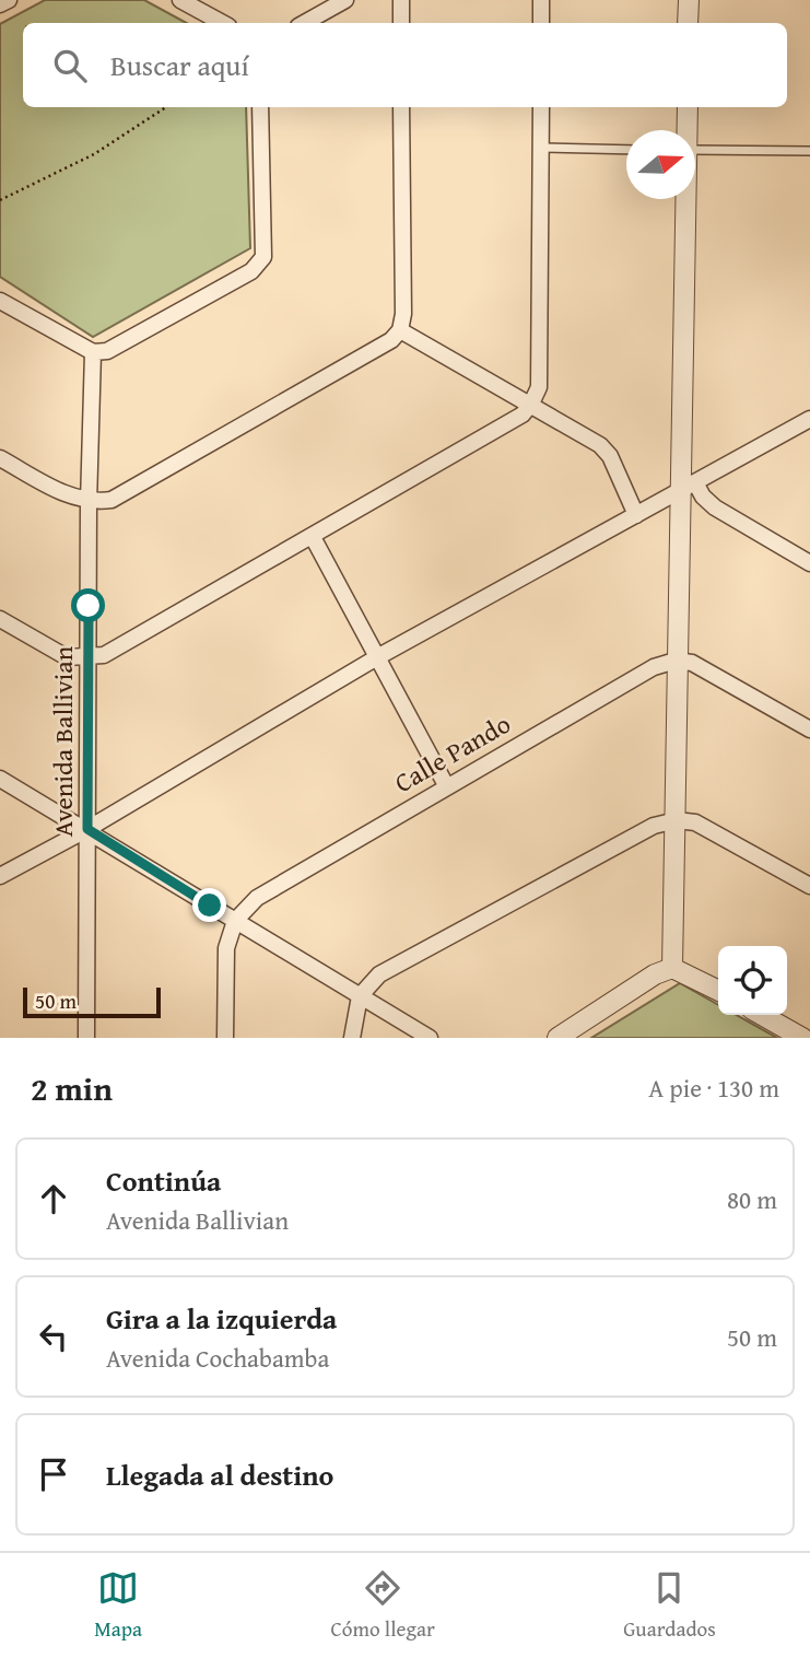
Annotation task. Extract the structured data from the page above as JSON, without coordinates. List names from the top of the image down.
{
  "streets": {
    "street": ["Avenida Ballivian", "Calle Pando"]
  },
  "scale_bar": "50 m",
  "north": "right",
  "page": {
    "search": "Buscar aquí",
    "scale": "50 m",
    "heading": ["2 min", "A pie · 130 m"],
    "list": [
      ["Continúa", "Avenida Ballivian", "80 m"],
      ["Gira a la izquierda", "Avenida Cochabamba", "50 m"],
      "Llegada al destino"
    ],
    "nav": ["Mapa", "Cómo llegar", "Guardados"]
  }
}
